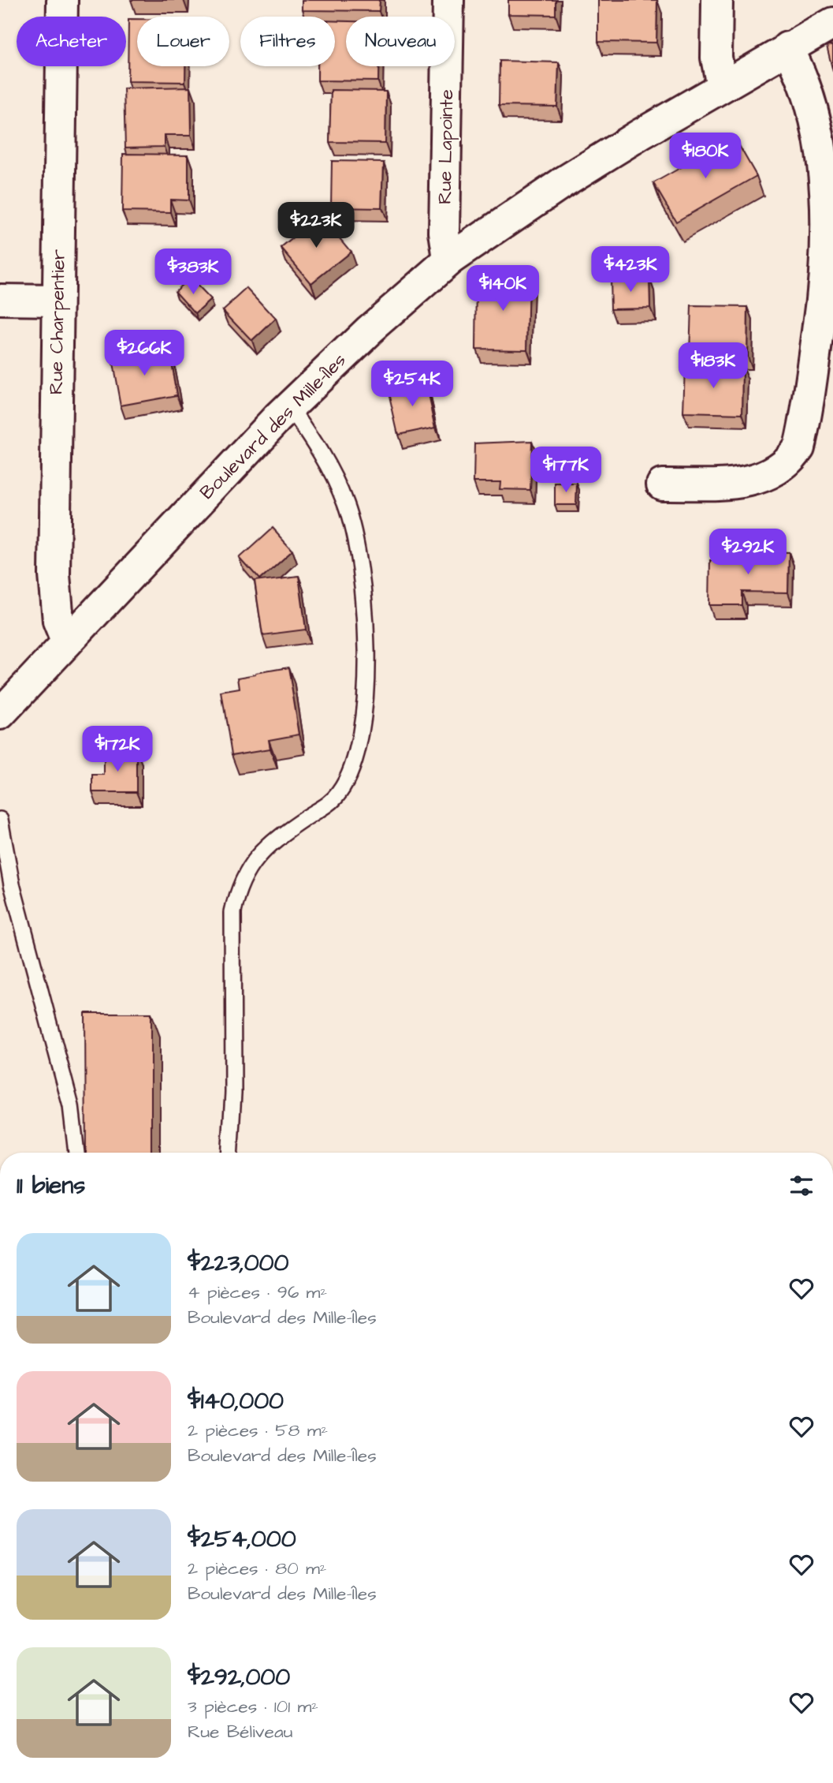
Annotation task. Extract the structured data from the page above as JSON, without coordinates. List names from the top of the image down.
{
  "streets": {
    "street": ["Rue Lapointe", "Rue Charpentier", "Boulevard des Mille-Îles"]
  },
  "crossings": [
    ["Rue Lapointe", "Boulevard des Mille-Îles"],
    ["Rue Charpentier", "Boulevard des Mille-Îles"]
  ],
  "page": {
    "chip": [
      "Acheter",
      "Louer",
      "Filtres",
      "Nouveau"
    ],
    "price": [
      "$180K",
      "$223K",
      "$423K",
      "$383K",
      "$140K",
      "$266K",
      "$183K",
      "$254K",
      "$177K",
      "$292K",
      "$172K"
    ],
    "heading": "11 biens",
    "list": [
      {
        "name": "$223,000",
        "note": "4 pièces · 96 m² · Boulevard des Mille-Îles"
      },
      {
        "name": "$140,000",
        "note": "2 pièces · 58 m² · Boulevard des Mille-Îles"
      },
      {
        "name": "$254,000",
        "note": "2 pièces · 80 m² · Boulevard des Mille-Îles"
      },
      {
        "name": "$292,000",
        "note": "3 pièces · 101 m² · Rue Béliveau"
      }
    ]
  }
}
